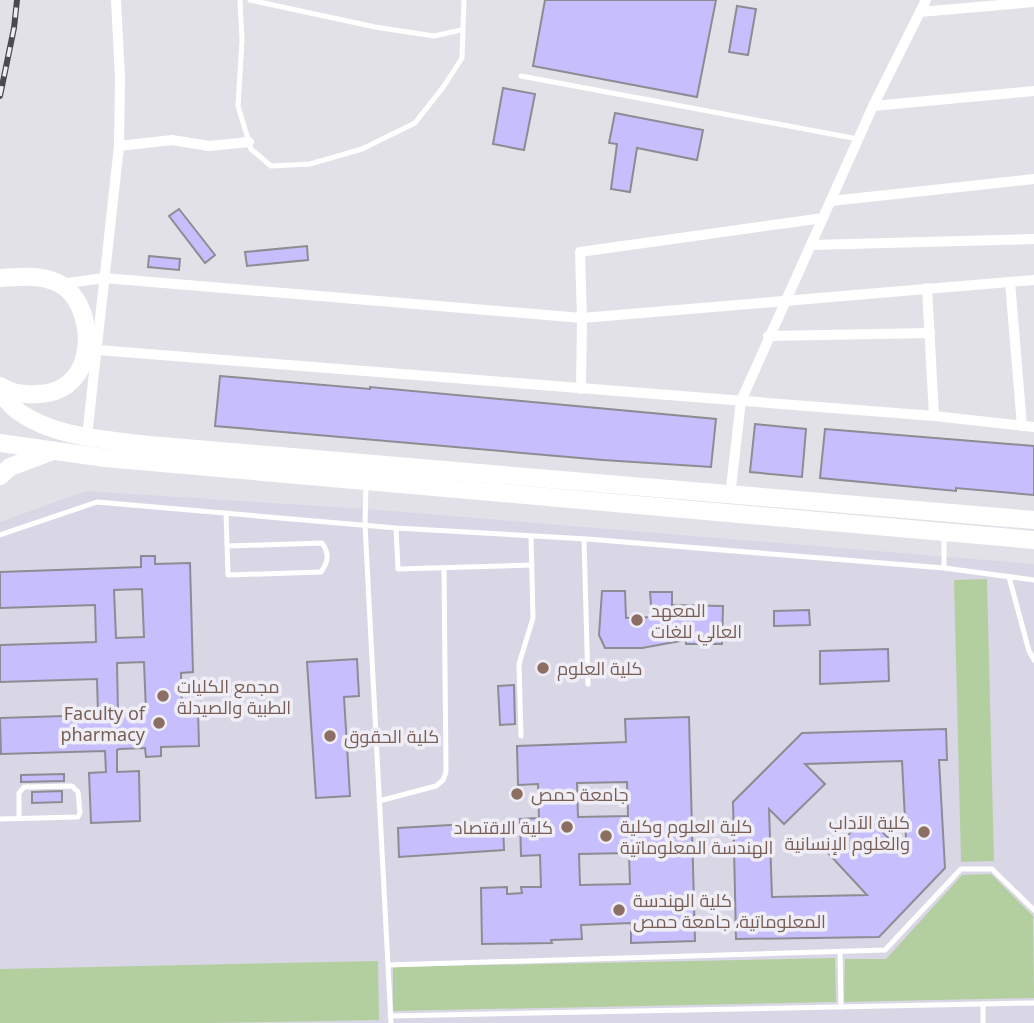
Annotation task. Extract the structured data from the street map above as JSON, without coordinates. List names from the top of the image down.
{
  "places": [
    "المعهد العالي للغات",
    "كلية العلوم",
    "مجمع الكليات الطبية والصيدلة",
    "Faculty of pharmacy",
    "كلية الحقوق",
    "جامعة حمص",
    "كلية الاقتصاد",
    "كلية الآداب والعلوم الإنسانية",
    "كلية العلوم وكلية الهندسة المعلوماتية",
    "كلية الهندسة المعلوماتية، جامعة حمص"
  ]
}
